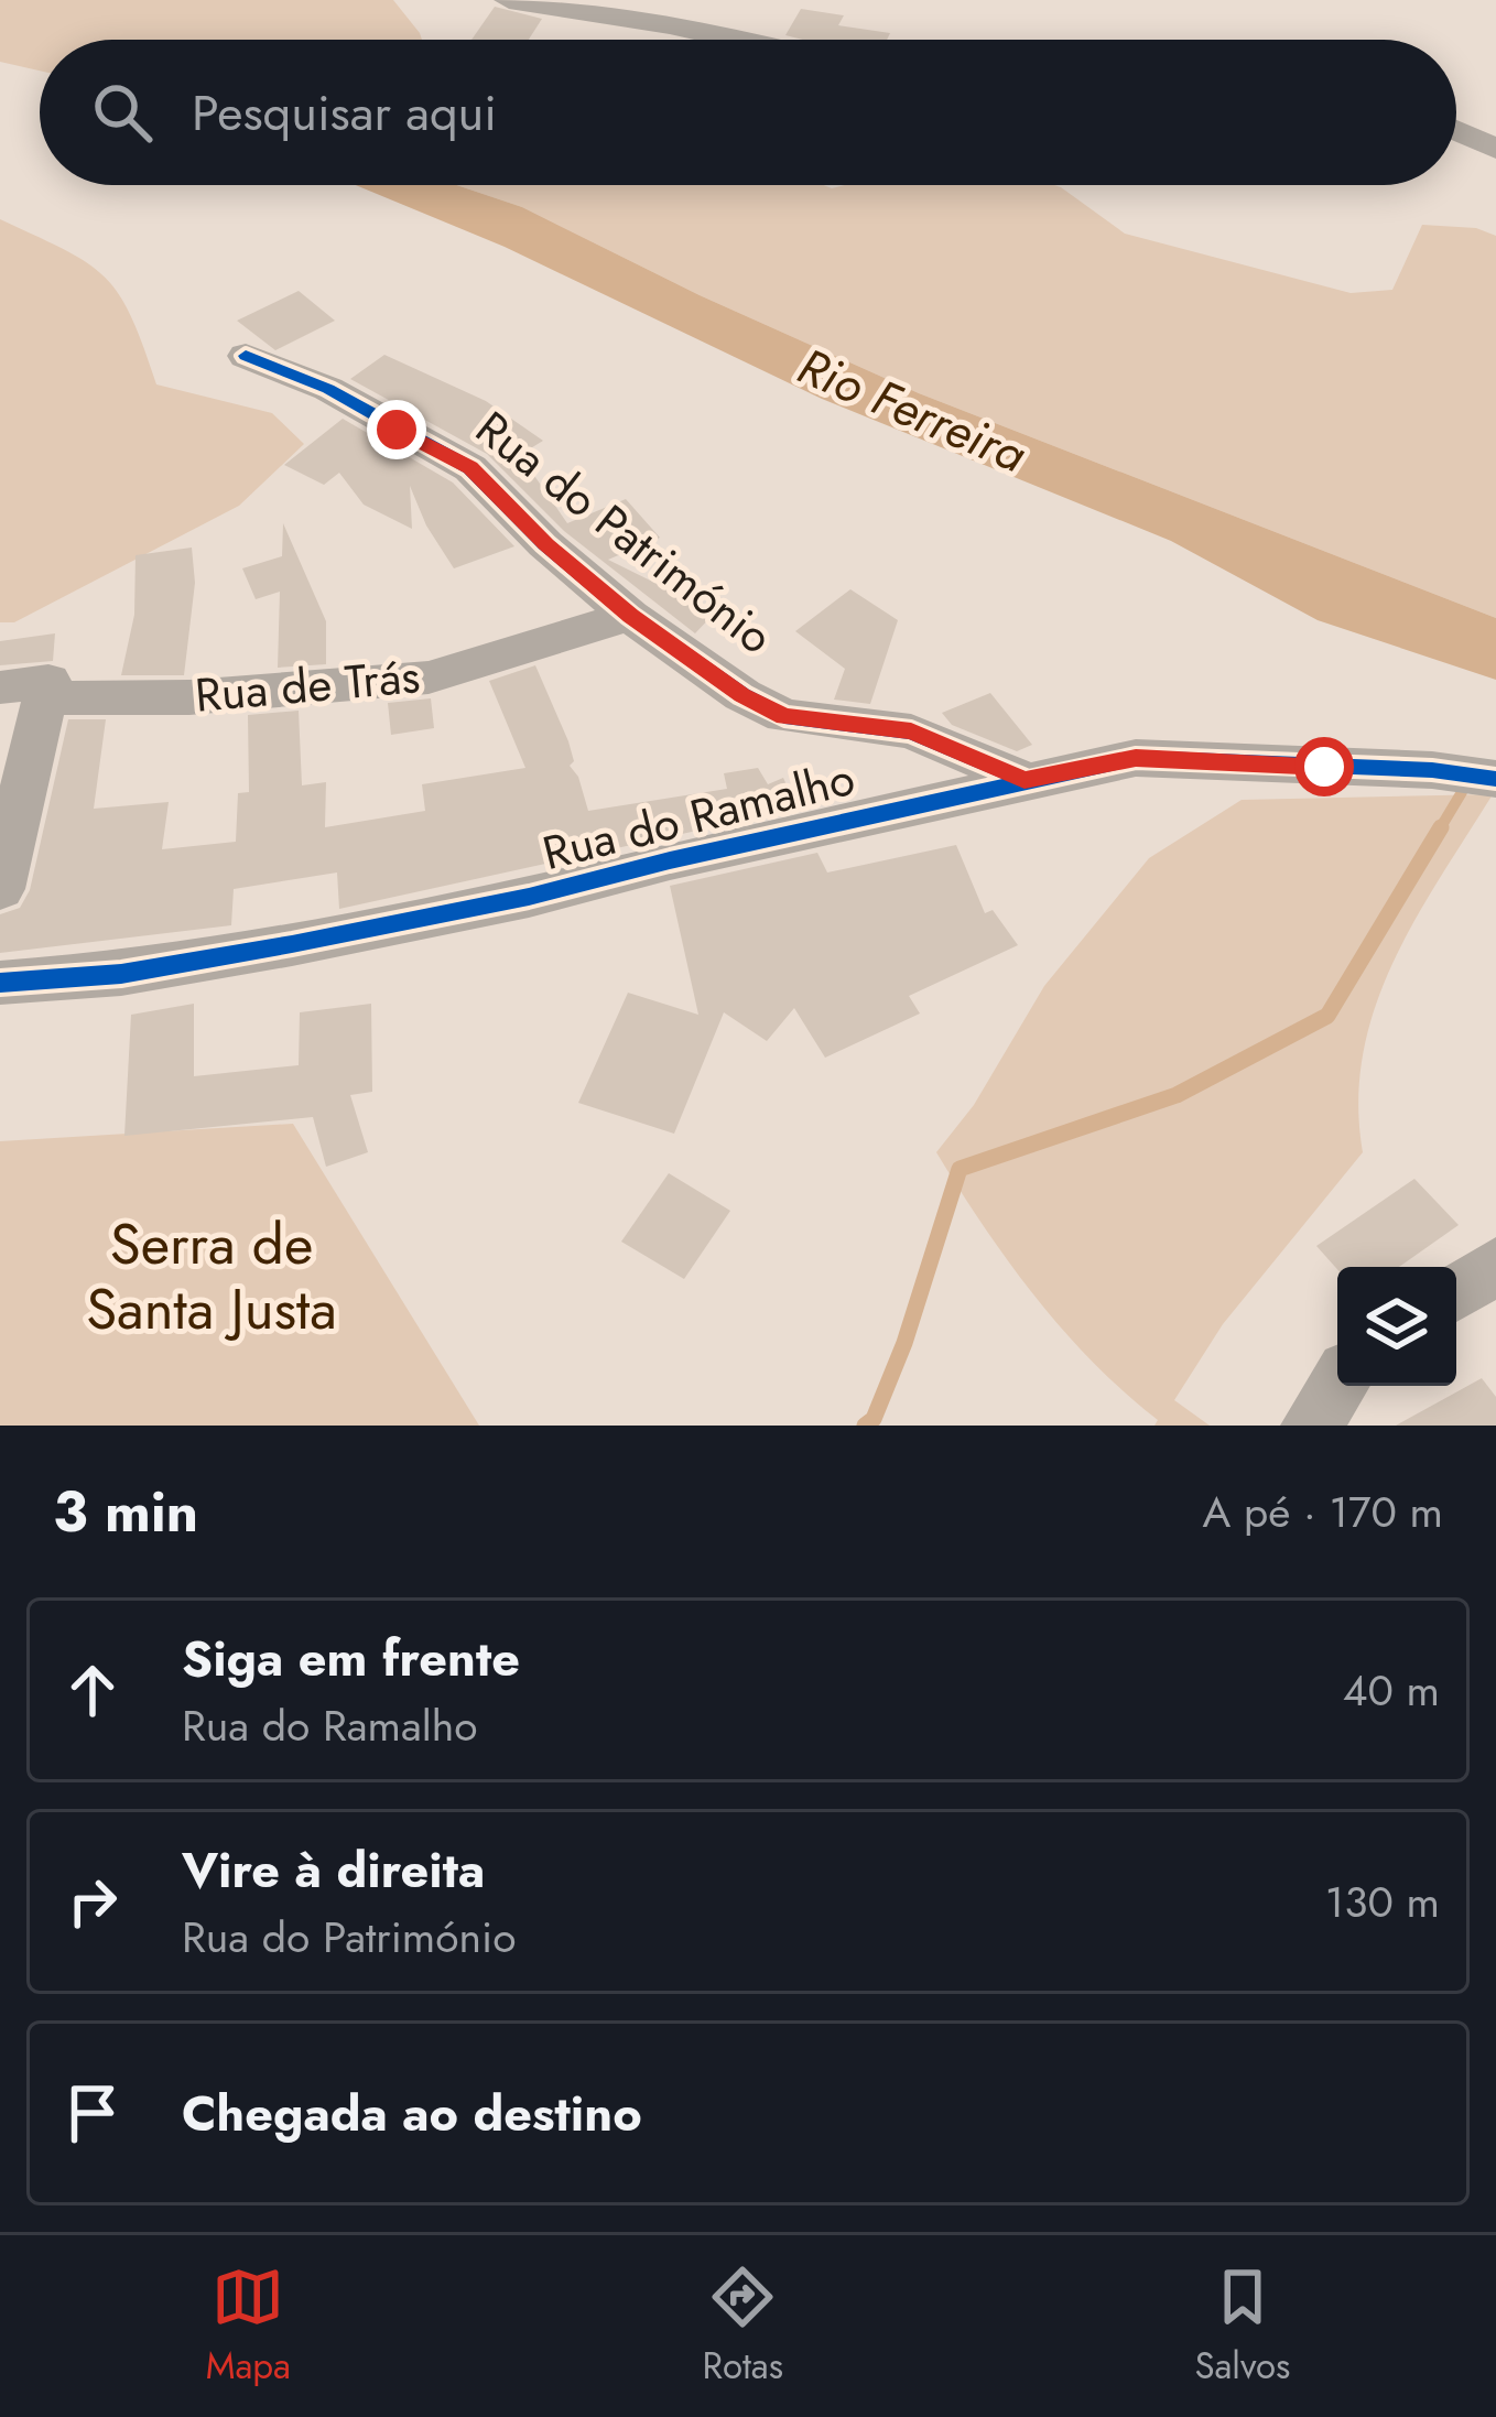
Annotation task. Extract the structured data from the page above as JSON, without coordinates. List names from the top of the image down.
{
  "streets": {
    "street": ["Rua do Património", "Rua de Trás", "Rua do Ramalho"]
  },
  "crossings": [
    ["Rua do Património", "Rua de Trás"],
    ["Rua do Património", "Rua do Ramalho"]
  ],
  "water": ["Rio Ferreira"],
  "parks": ["Serra de Santa Justa"],
  "page": {
    "search": "Pesquisar aqui",
    "heading": ["3 min", "A pé · 170 m"],
    "list": [
      ["Siga em frente", "Rua do Ramalho", "40 m"],
      ["Vire à direita", "Rua do Património", "130 m"],
      "Chegada ao destino"
    ],
    "nav": ["Mapa", "Rotas", "Salvos"]
  }
}
